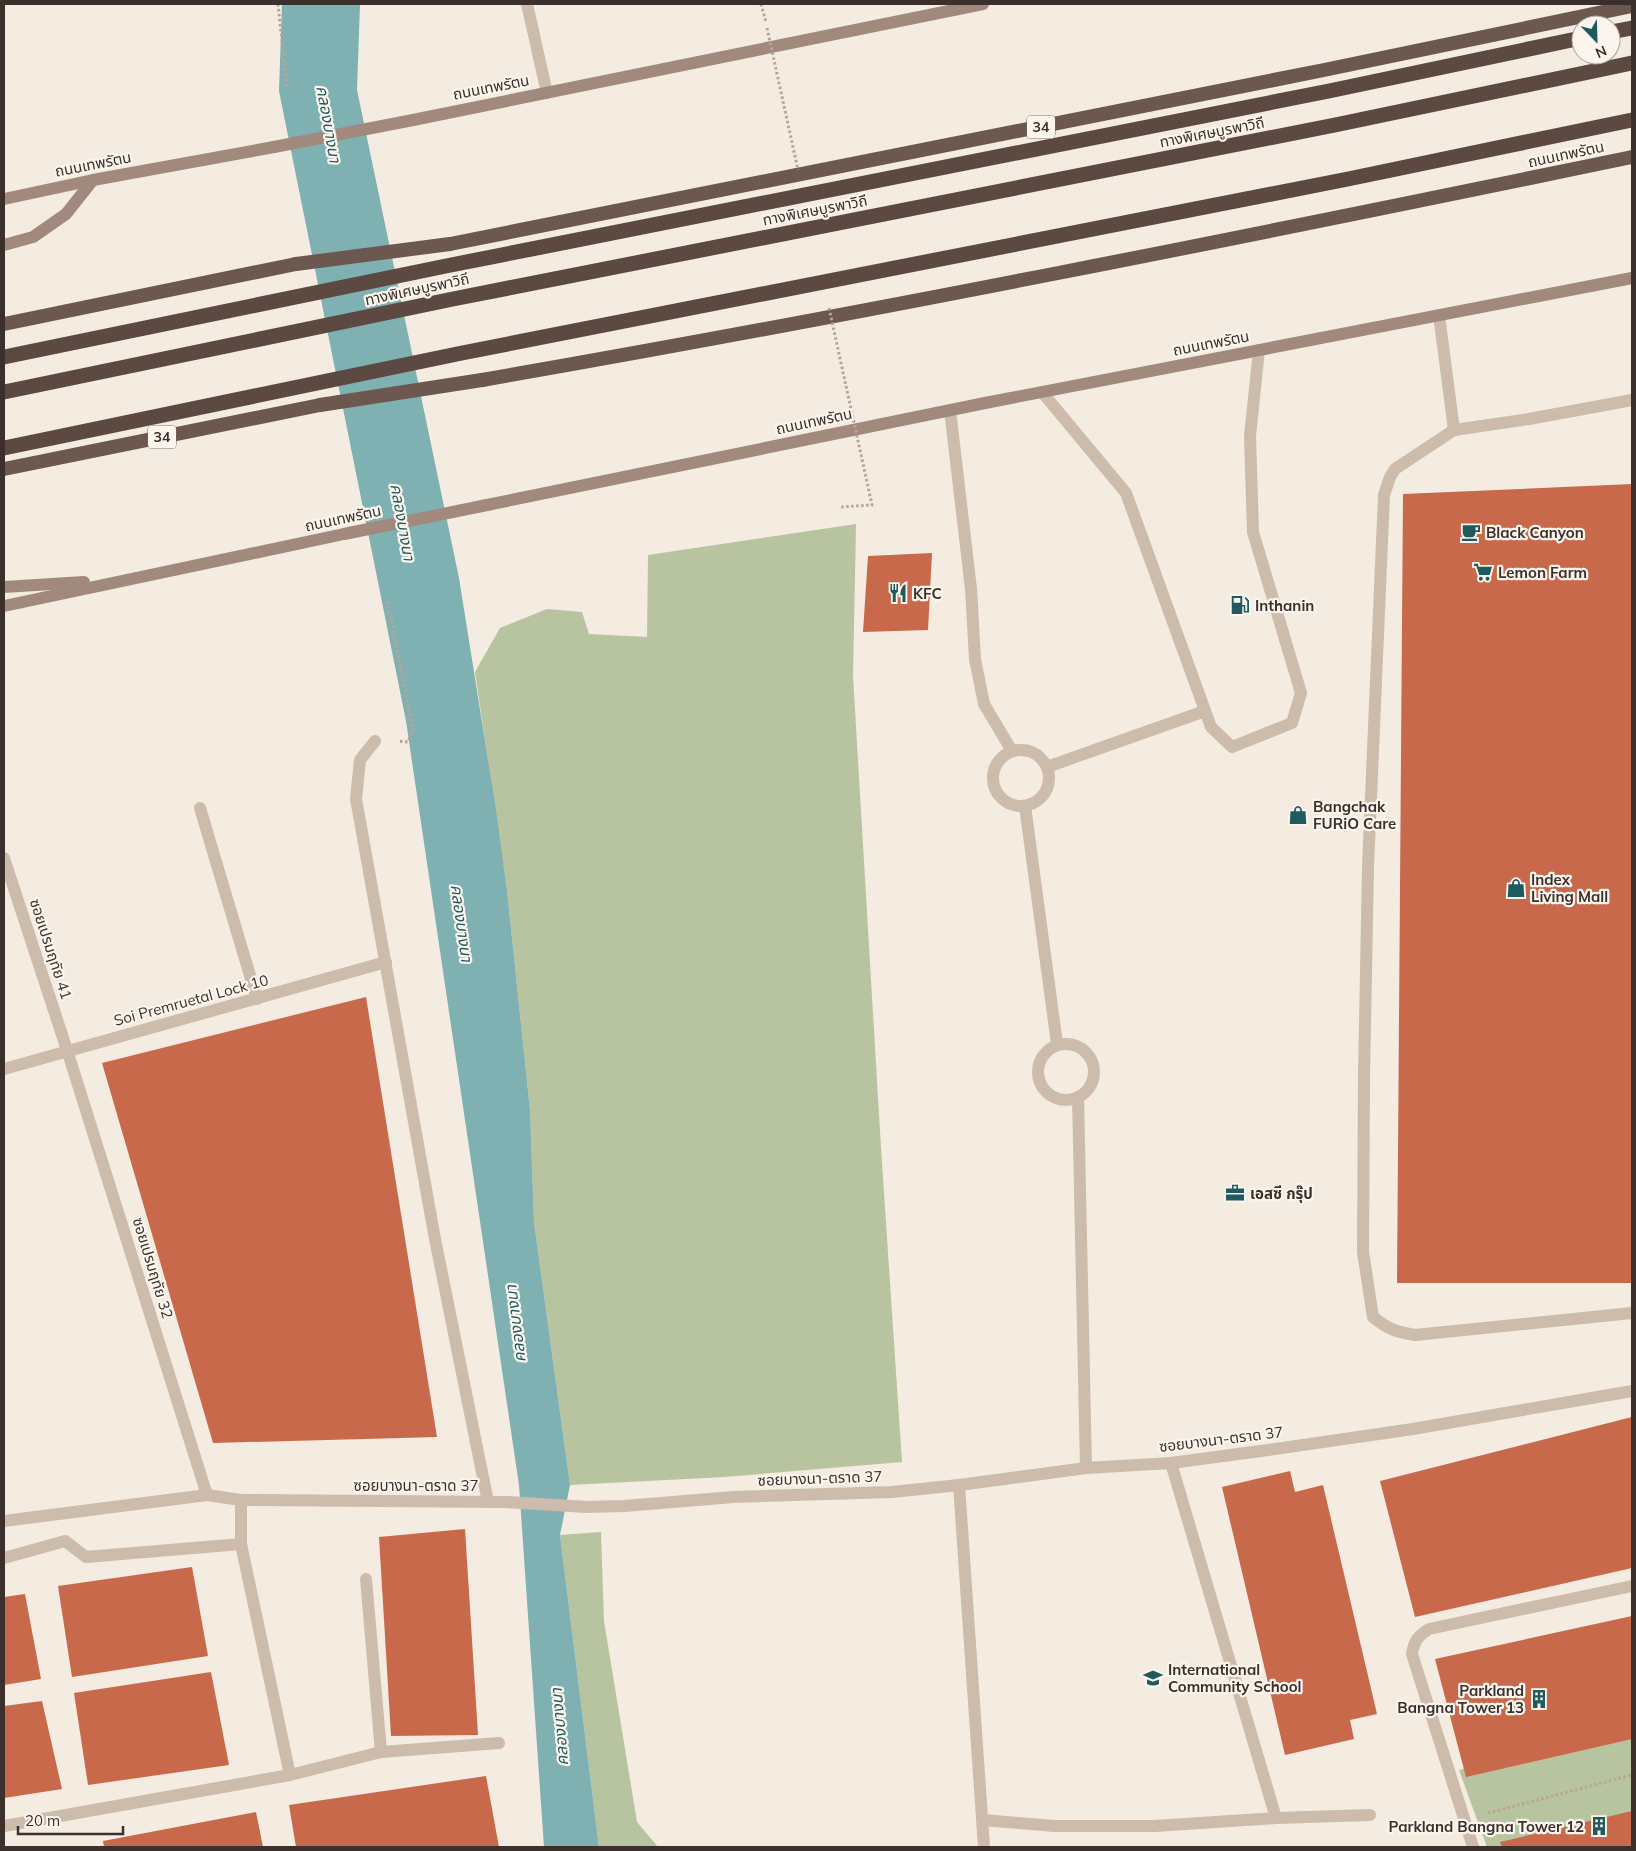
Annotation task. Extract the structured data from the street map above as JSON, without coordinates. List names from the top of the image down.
{
  "streets": {
    "highway": ["ถนนเทพรัตน", "34", "ทางพิเศษบูรพาวิถี"],
    "street": [
      "ซอยเปรมฤทัย 41",
      "Soi Premruetal Lock 10",
      "ซอยเปรมฤทัย 32",
      "ซอยบางนา-ตราด 37"
    ]
  },
  "crossings": [
    ["ซอยเปรมฤทัย 41", "Soi Premruetal Lock 10"],
    ["ซอยเปรมฤทัย 41", "ซอยเปรมฤทัย 32"],
    ["Soi Premruetal Lock 10", "ซอยเปรมฤทัย 32"],
    ["ซอยเปรมฤทัย 32", "ซอยบางนา-ตราด 37"]
  ],
  "water": ["คลองบางนา"],
  "places": {
    "cafe": ["Black Canyon"],
    "supermarket": ["Lemon Farm"],
    "restaurant": ["KFC"],
    "fuel station": ["Inthanin"],
    "shop": ["Bangchak FURiO Care", "Index Living Mall"],
    "office": ["เอสซี กรุ๊ป"],
    "school or university": ["International Community School"],
    "building": ["Parkland Bangna Tower 13", "Parkland Bangna Tower 12"]
  },
  "scale_bar": "20 m",
  "north": "bottom right"
}
